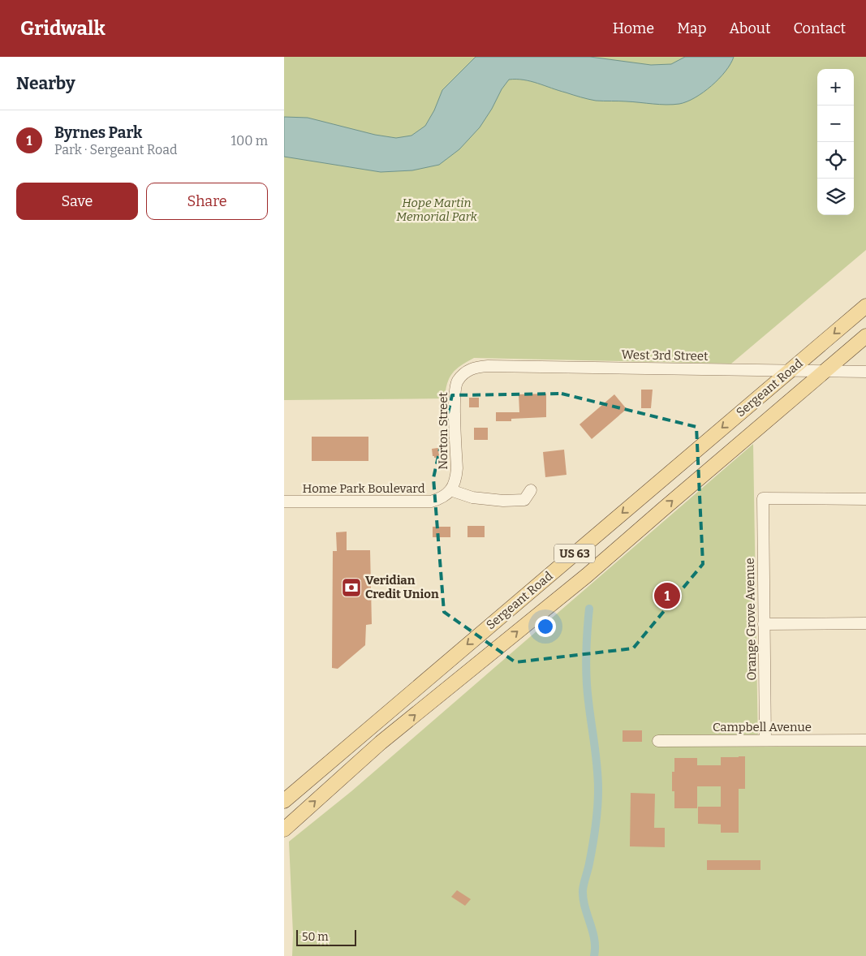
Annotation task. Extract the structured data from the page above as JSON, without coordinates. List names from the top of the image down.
{
  "streets": {
    "main road": ["Sergeant Road", "US 63"],
    "street": [
      "West 3rd Street",
      "Norton Street",
      "Home Park Boulevard",
      "Orange Grove Avenue",
      "Campbell Avenue"
    ]
  },
  "crossings": [
    ["West 3rd Street", "Sergeant Road"],
    ["West 3rd Street", "Norton Street"],
    ["Norton Street", "Home Park Boulevard"],
    ["Orange Grove Avenue", "Campbell Avenue"]
  ],
  "parks": ["Hope Martin Memorial Park"],
  "places": {
    "bank": ["Veridian Credit Union"]
  },
  "scale_bar": "50 m",
  "page": {
    "header": "Gridwalk",
    "nav": [
      "Home",
      "Map",
      "About",
      "Contact"
    ],
    "heading": "Nearby",
    "map_buttons": ["+", "−"],
    "list": [
      {
        "mark": "1",
        "name": "Byrnes Park",
        "note": "Park · Sergeant Road",
        "value": "100 m"
      }
    ],
    "buttons": ["Save", "Share"],
    "pins": "1",
    "scale": "50 m"
  }
}
